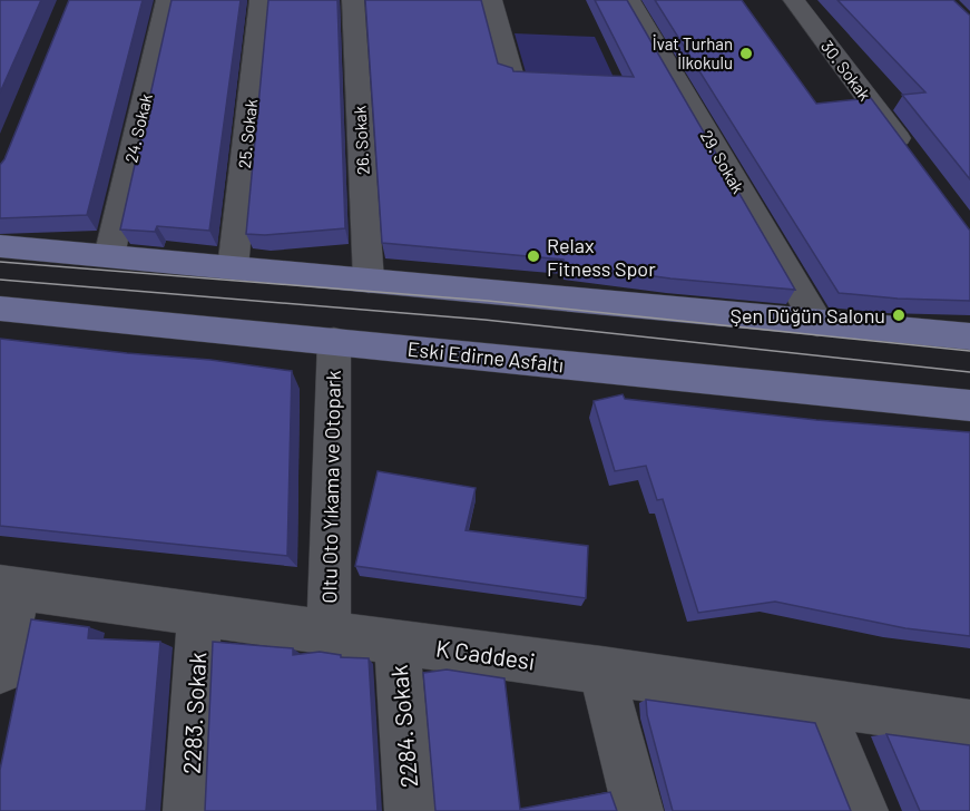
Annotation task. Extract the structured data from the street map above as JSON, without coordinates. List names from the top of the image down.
{
  "streets": {
    "main road": ["Eski Edirne Asfaltı"],
    "street": [
      "30. Sokak",
      "24. Sokak",
      "25. Sokak",
      "26. Sokak",
      "29. Sokak",
      "Oltu Oto Yıkama ve Otopark",
      "K Caddesi",
      "2283. Sokak",
      "2284. Sokak"
    ]
  },
  "crossings": [
    ["Eski Edirne Asfaltı", "Oltu Oto Yıkama ve Otopark"],
    ["Oltu Oto Yıkama ve Otopark", "K Caddesi"],
    ["K Caddesi", "2283. Sokak"],
    ["K Caddesi", "2284. Sokak"]
  ],
  "places": ["İvat Turhan İlkokulu", "Relax Fitness Spor", "Şen Düğün Salonu"]
}
